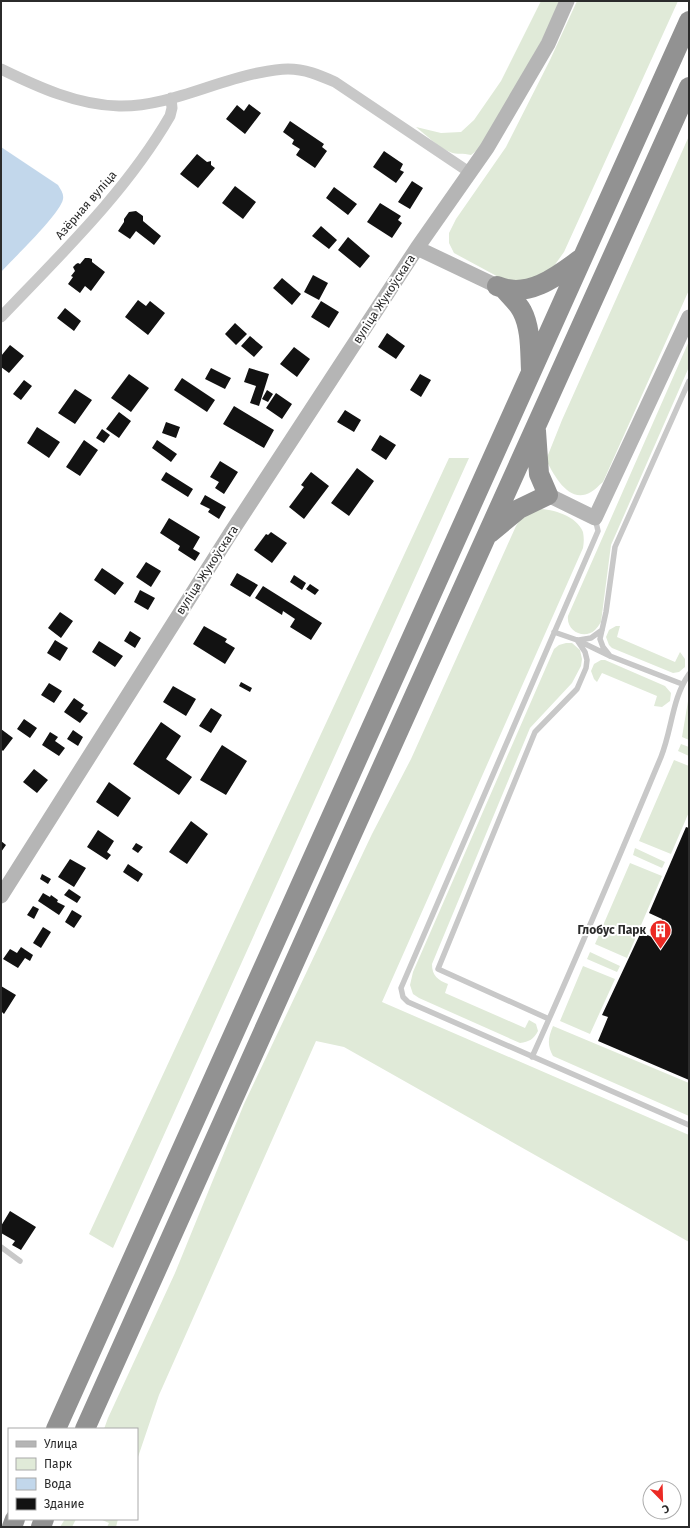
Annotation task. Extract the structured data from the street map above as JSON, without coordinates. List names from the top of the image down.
{
  "streets": {
    "street": ["Азёрная вуліца", "вуліца Жукоўскага"]
  },
  "places": {
    "building": ["Глобус Парк"]
  },
  "legend": [
    "Улица",
    "Парк",
    "Вода",
    "Здание"
  ],
  "north": "bottom right"
}
